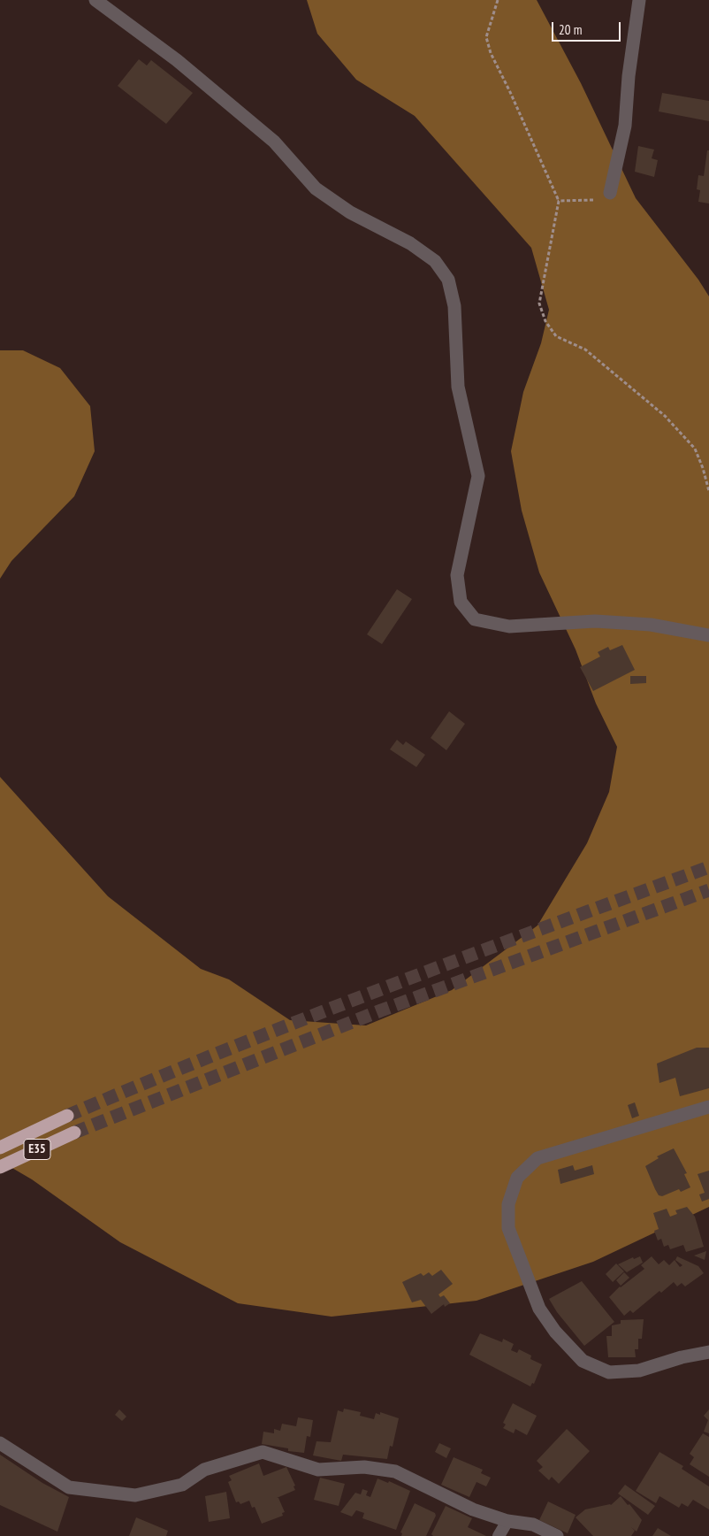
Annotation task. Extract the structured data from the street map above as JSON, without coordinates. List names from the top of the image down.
{
  "streets": {
    "highway": ["E35"]
  },
  "scale_bar": "20 m"
}
